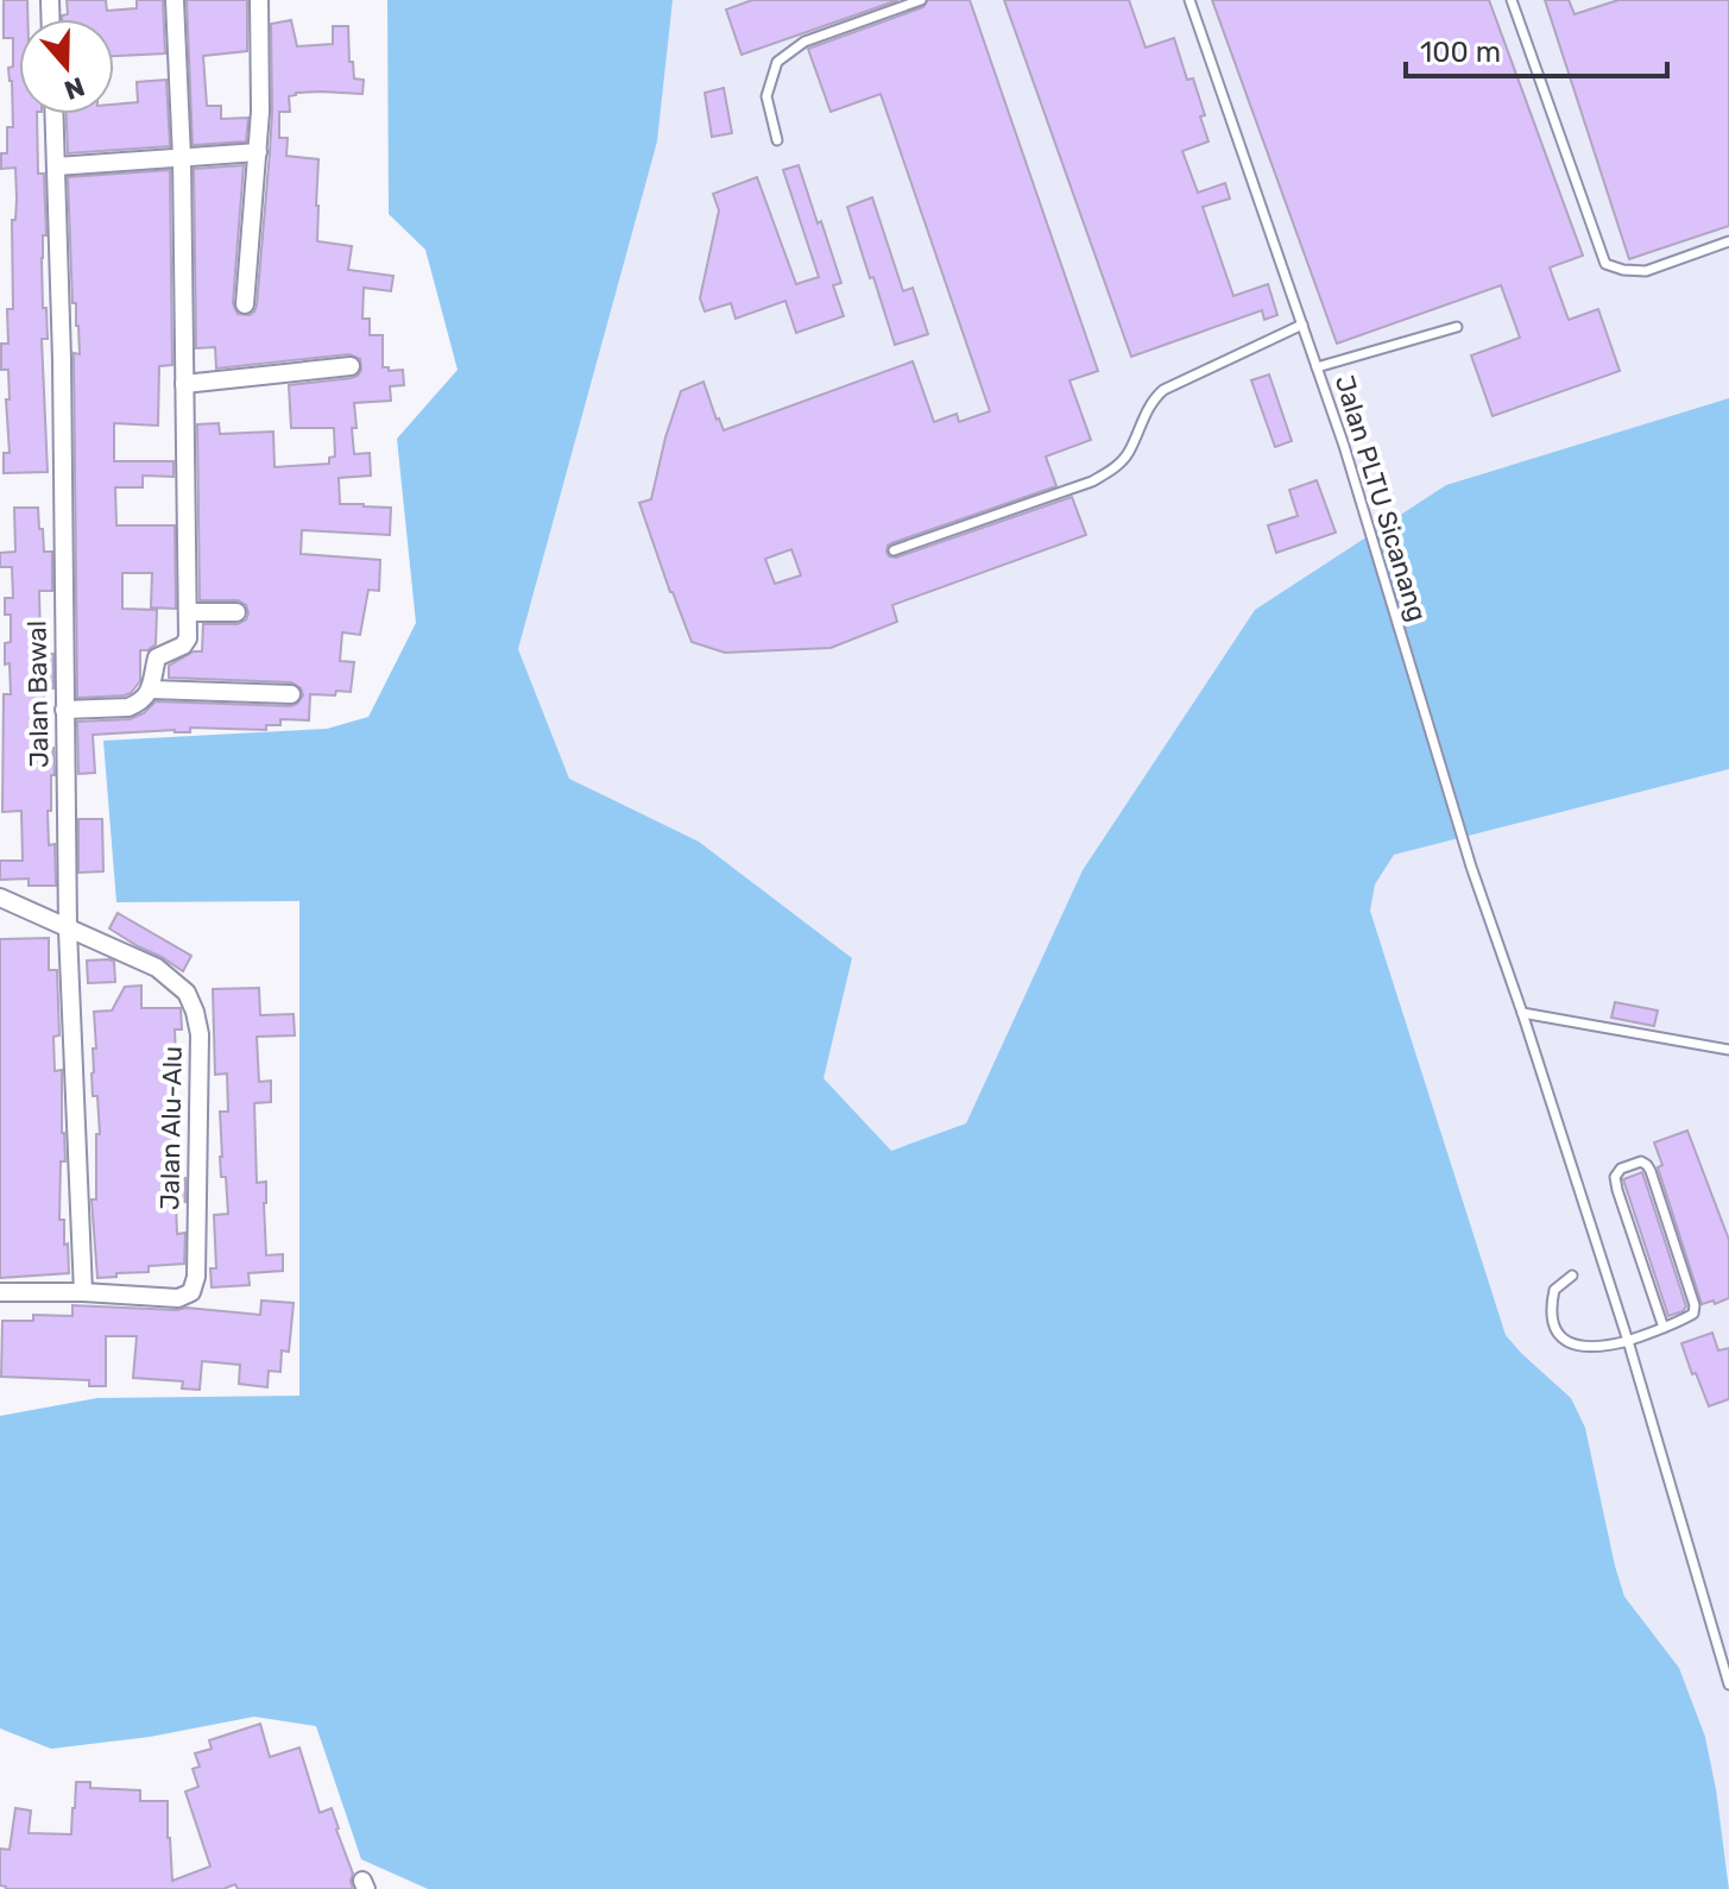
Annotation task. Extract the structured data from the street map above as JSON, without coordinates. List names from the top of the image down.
{
  "streets": {
    "street": ["Jalan Bawal", "Jalan Alu-Alu"],
    "lane": ["Jalan PLTU Sicanang"]
  },
  "crossings": [
    ["Jalan Bawal", "Jalan Alu-Alu"]
  ],
  "scale_bar": "100 m",
  "north": "bottom"
}
